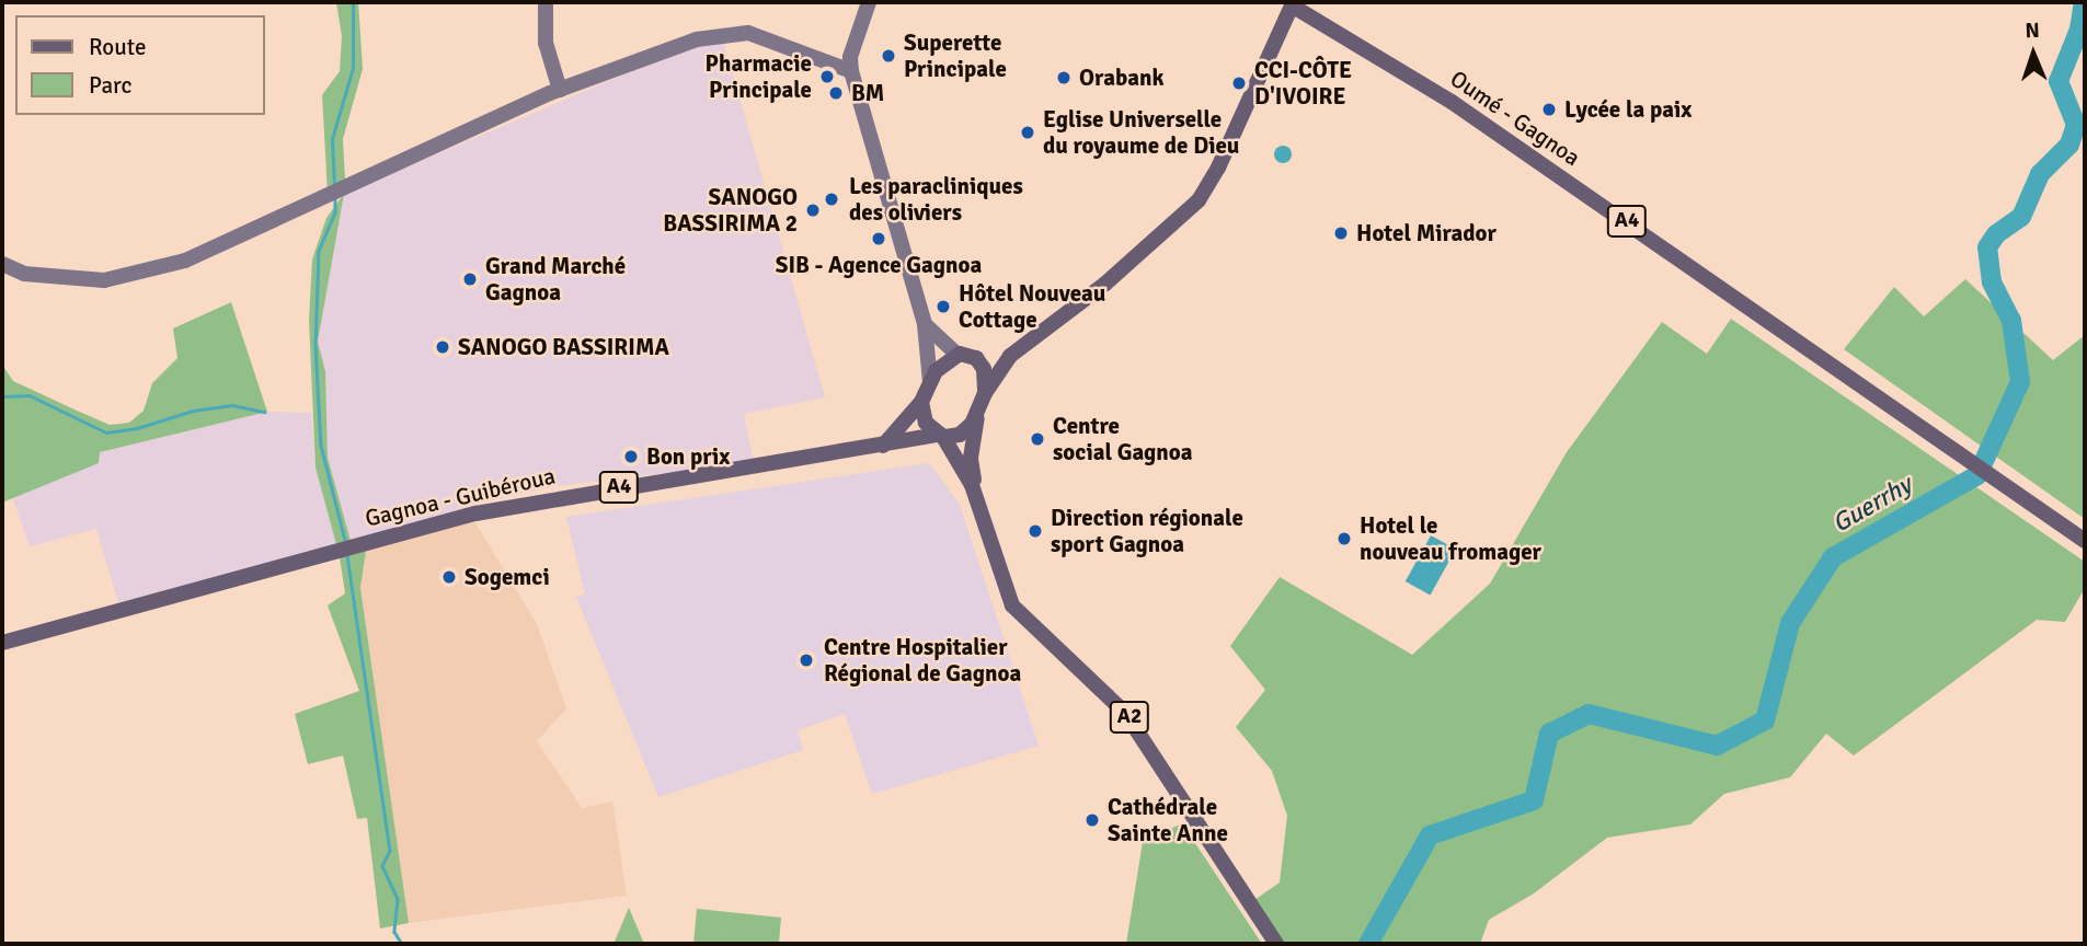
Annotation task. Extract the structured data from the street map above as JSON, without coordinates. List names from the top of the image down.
{
  "streets": {
    "main road": [
      "Oumé - Gagnoa",
      "A4",
      "Gagnoa - Guibéroua",
      "A2"
    ]
  },
  "crossings": [
    ["Oumé - Gagnoa", "Gagnoa - Guibéroua"],
    ["Oumé - Gagnoa", "A2"],
    ["Gagnoa - Guibéroua", "A2"]
  ],
  "water": ["Guerrhy"],
  "places": [
    "Superette Principale",
    "Pharmacie Principale",
    "Orabank",
    "CCI-CÔTE D'IVOIRE",
    "BM",
    "Lycée la paix",
    "Eglise Universelle du royaume de Dieu",
    "Les paracliniques des oliviers",
    "SANOGO BASSIRIMA 2",
    "Hotel Mirador",
    "SIB - Agence Gagnoa",
    "Grand Marché Gagnoa",
    "Hôtel Nouveau Cottage",
    "SANOGO BASSIRIMA",
    "Centre social Gagnoa",
    "Bon prix",
    "Direction régionale sport Gagnoa",
    "Hotel le nouveau fromager",
    "Sogemci",
    "Centre Hospitalier Régional de Gagnoa",
    "Cathédrale Sainte Anne"
  ],
  "legend": ["Route", "Parc"],
  "north": "top"
}
